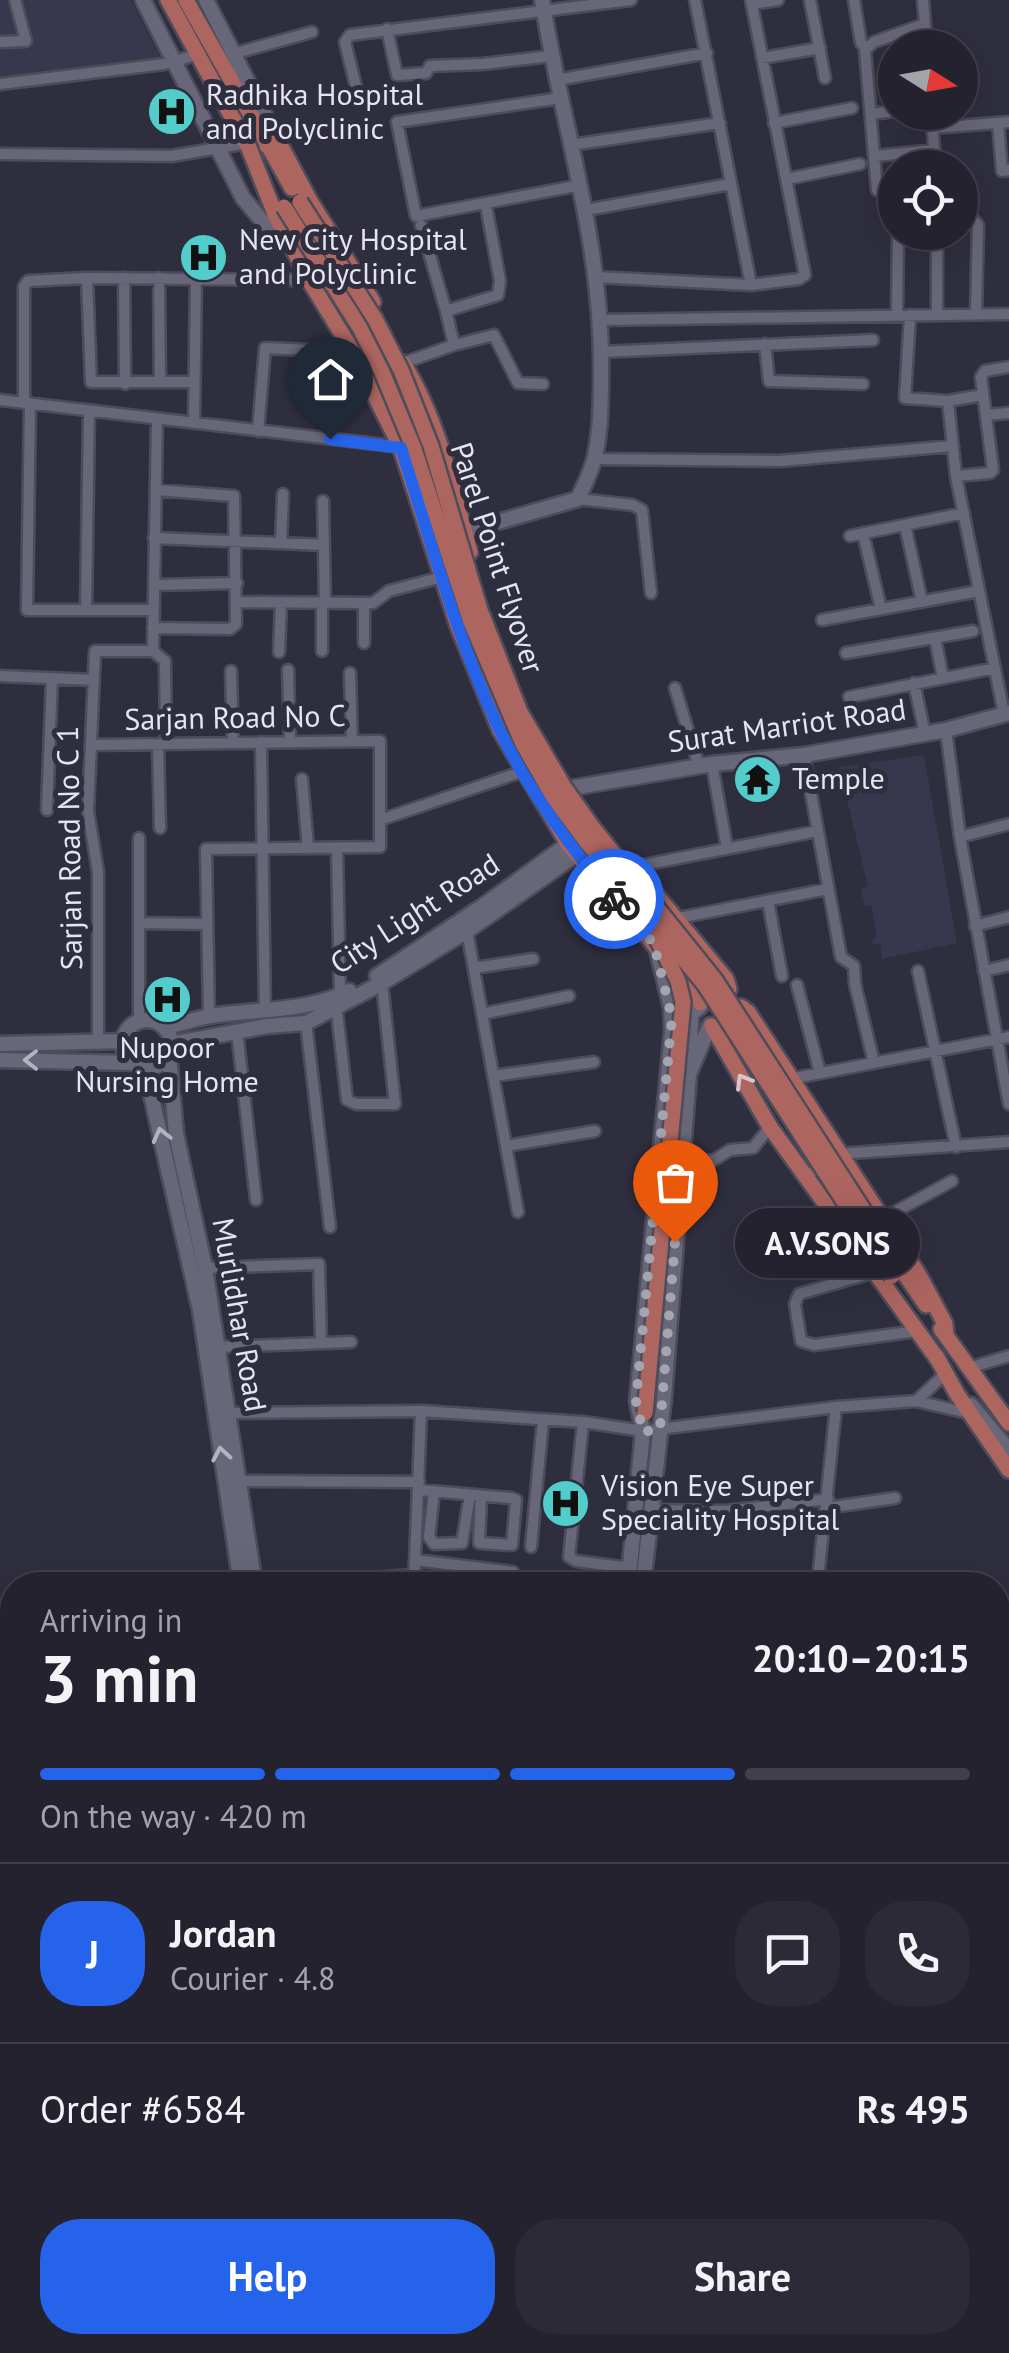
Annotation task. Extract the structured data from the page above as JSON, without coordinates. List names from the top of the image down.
{
  "streets": {
    "main road": [
      "Parel Point Flyover",
      "Surat Marriot Road",
      "City Light Road",
      "Murlidhar Road"
    ],
    "street": ["Sarjan Road No C", "Sarjan Road No C 1"]
  },
  "crossings": [
    ["Sarjan Road No C", "Sarjan Road No C 1"],
    ["City Light Road", "Murlidhar Road"]
  ],
  "places": {
    "hospital": [
      "Radhika Hospital and Polyclinic",
      "New City Hospital and Polyclinic",
      "Nupoor Nursing Home",
      "Vision Eye Super Speciality Hospital"
    ],
    "temple": ["Temple"],
    "other": ["A.V.SONS"]
  },
  "north": "right",
  "page": {
    "bubble": "A.V.SONS",
    "heading": ["3 min", "Arriving in", "20:10–20:15"],
    "panel": [
      "Jordan",
      "Courier · 4.8",
      "Order #6584",
      "Rs 495"
    ],
    "bar": "On the way · 420 m",
    "round": "J",
    "buttons": ["Help", "Share"]
  }
}
